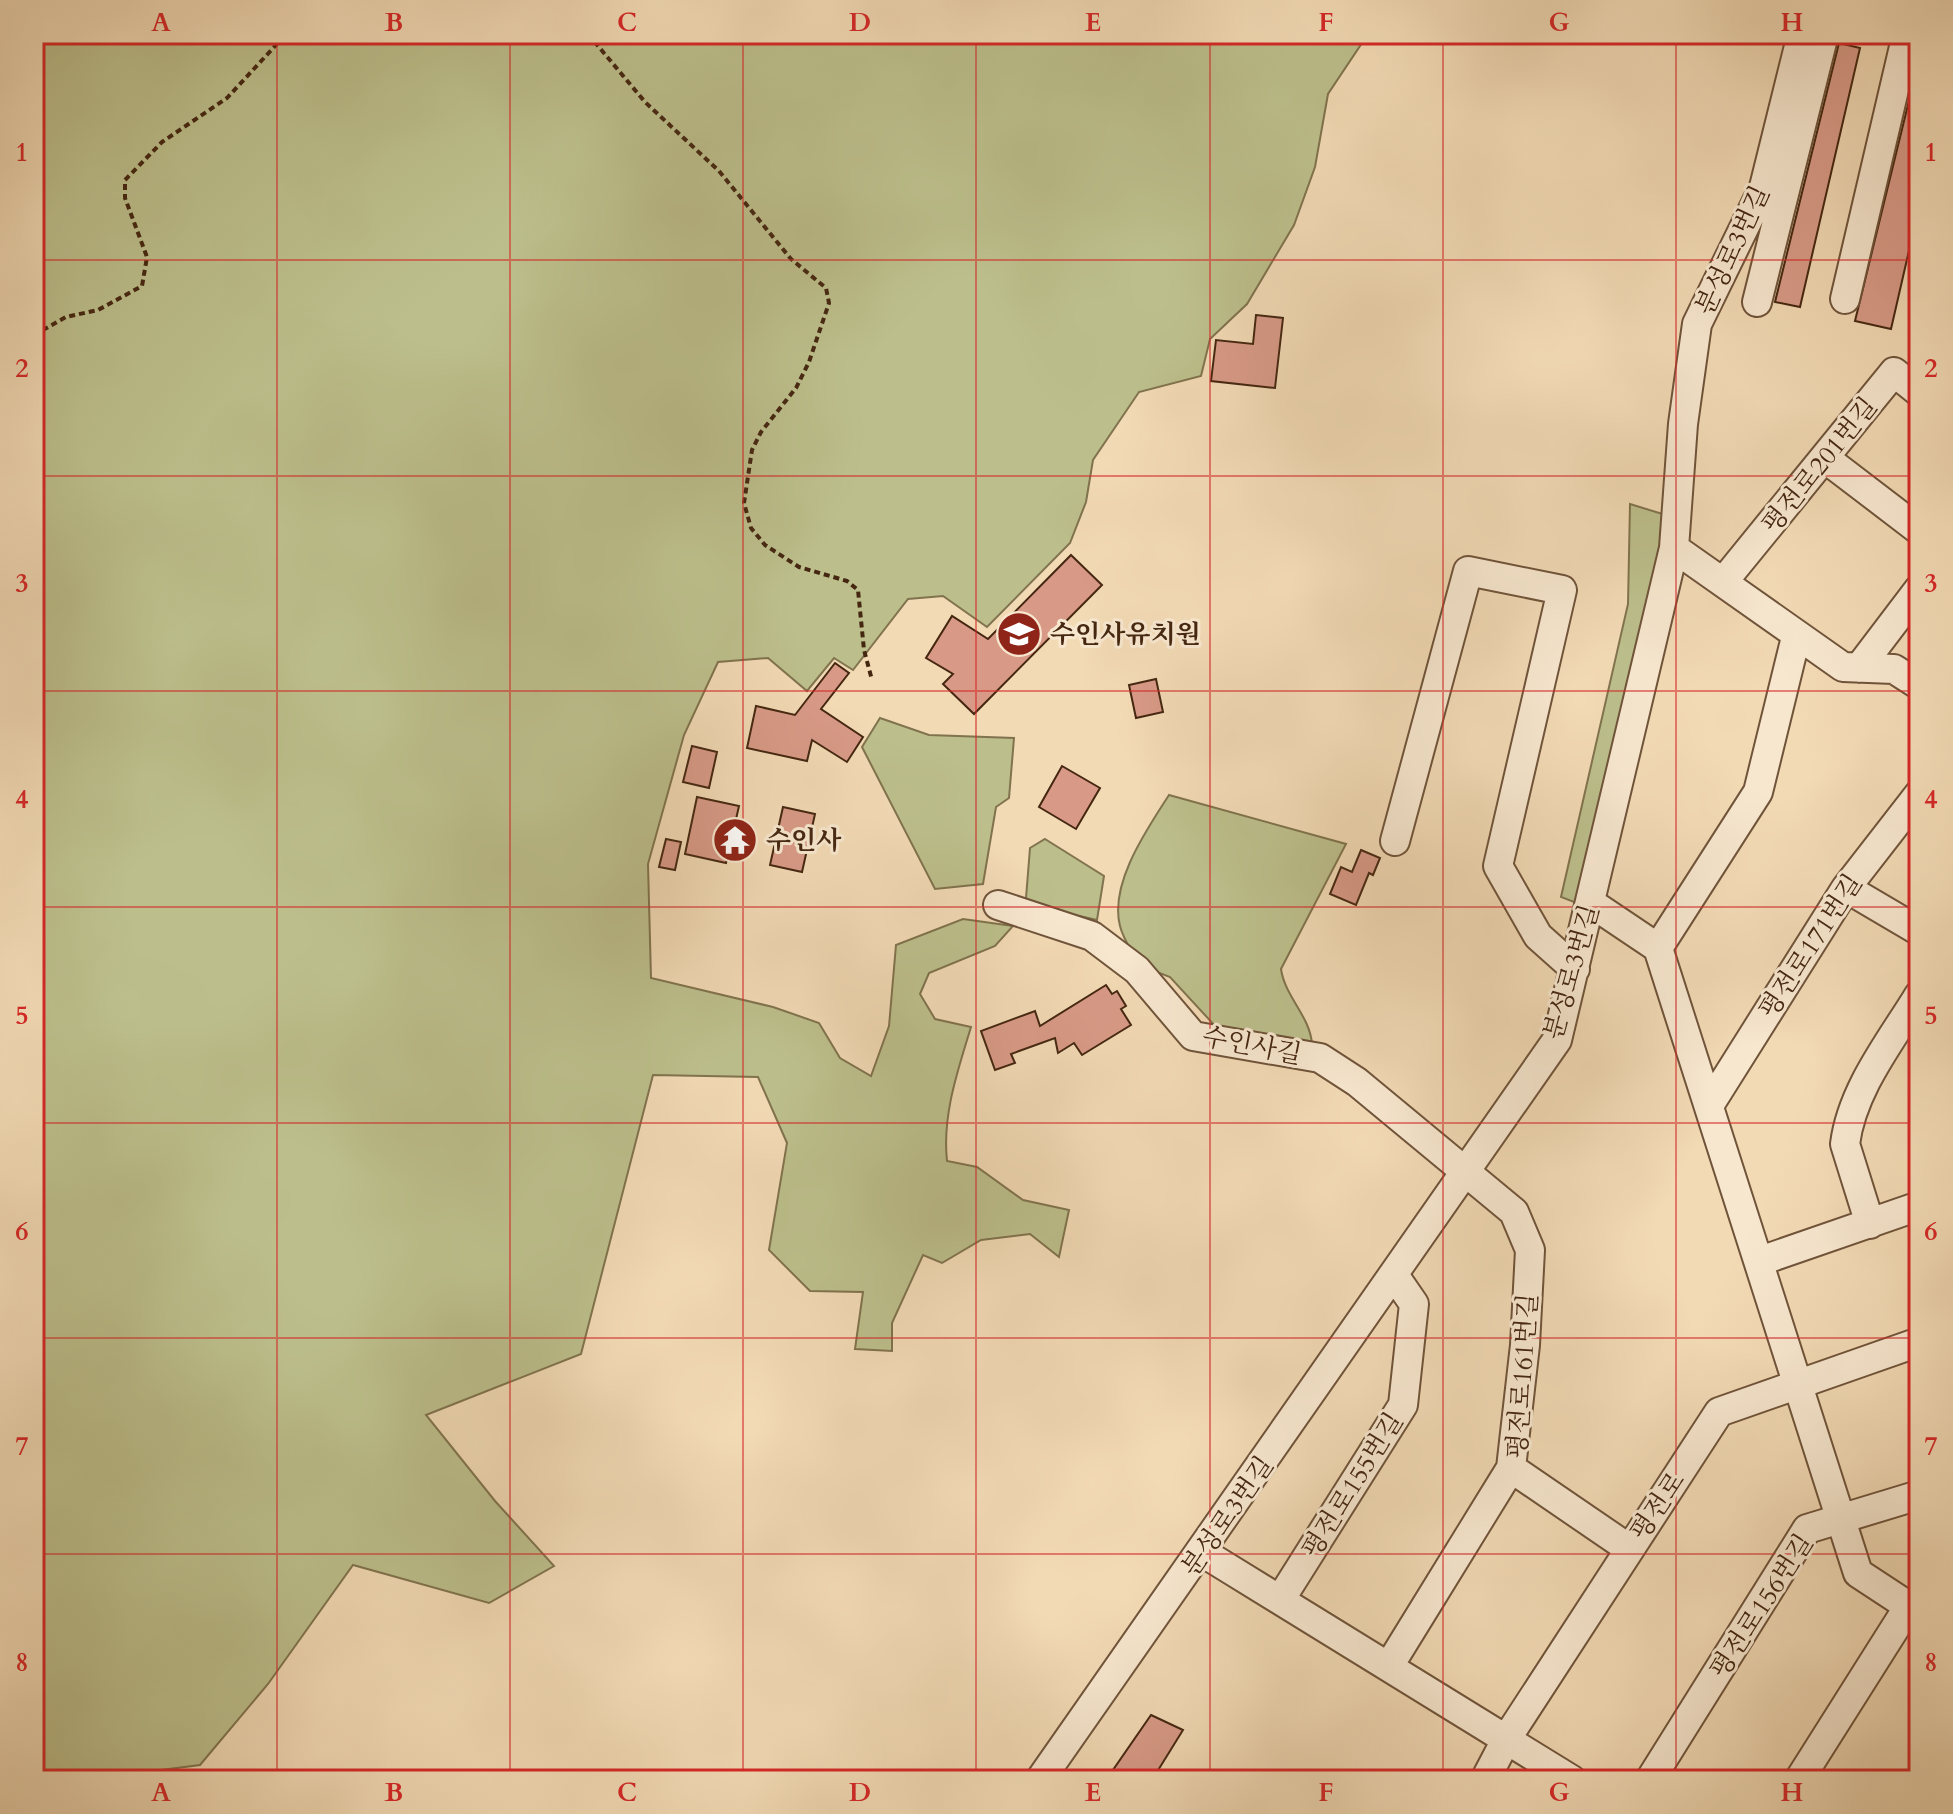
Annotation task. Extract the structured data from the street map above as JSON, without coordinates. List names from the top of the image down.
{
  "streets": {
    "street": [
      "분성로3번길",
      "평전로201번길",
      "평전로171번길",
      "수인사길",
      "평전로161번길",
      "평전로155번길",
      "평전로",
      "평전로156번길"
    ]
  },
  "crossings": [
    ["분성로3번길", "수인사길"],
    ["분성로3번길", "평전로161번길"],
    ["분성로3번길", "평전로155번길"],
    ["수인사길", "평전로161번길"],
    ["평전로161번길", "평전로"]
  ],
  "places": {
    "school or university": ["수인사유치원"],
    "temple": ["수인사"]
  },
  "grid": {
    "columns": [
      "A",
      "B",
      "C",
      "D",
      "E",
      "F",
      "G",
      "H"
    ],
    "rows": [
      "1",
      "2",
      "3",
      "4",
      "5",
      "6",
      "7",
      "8"
    ]
  }
}
